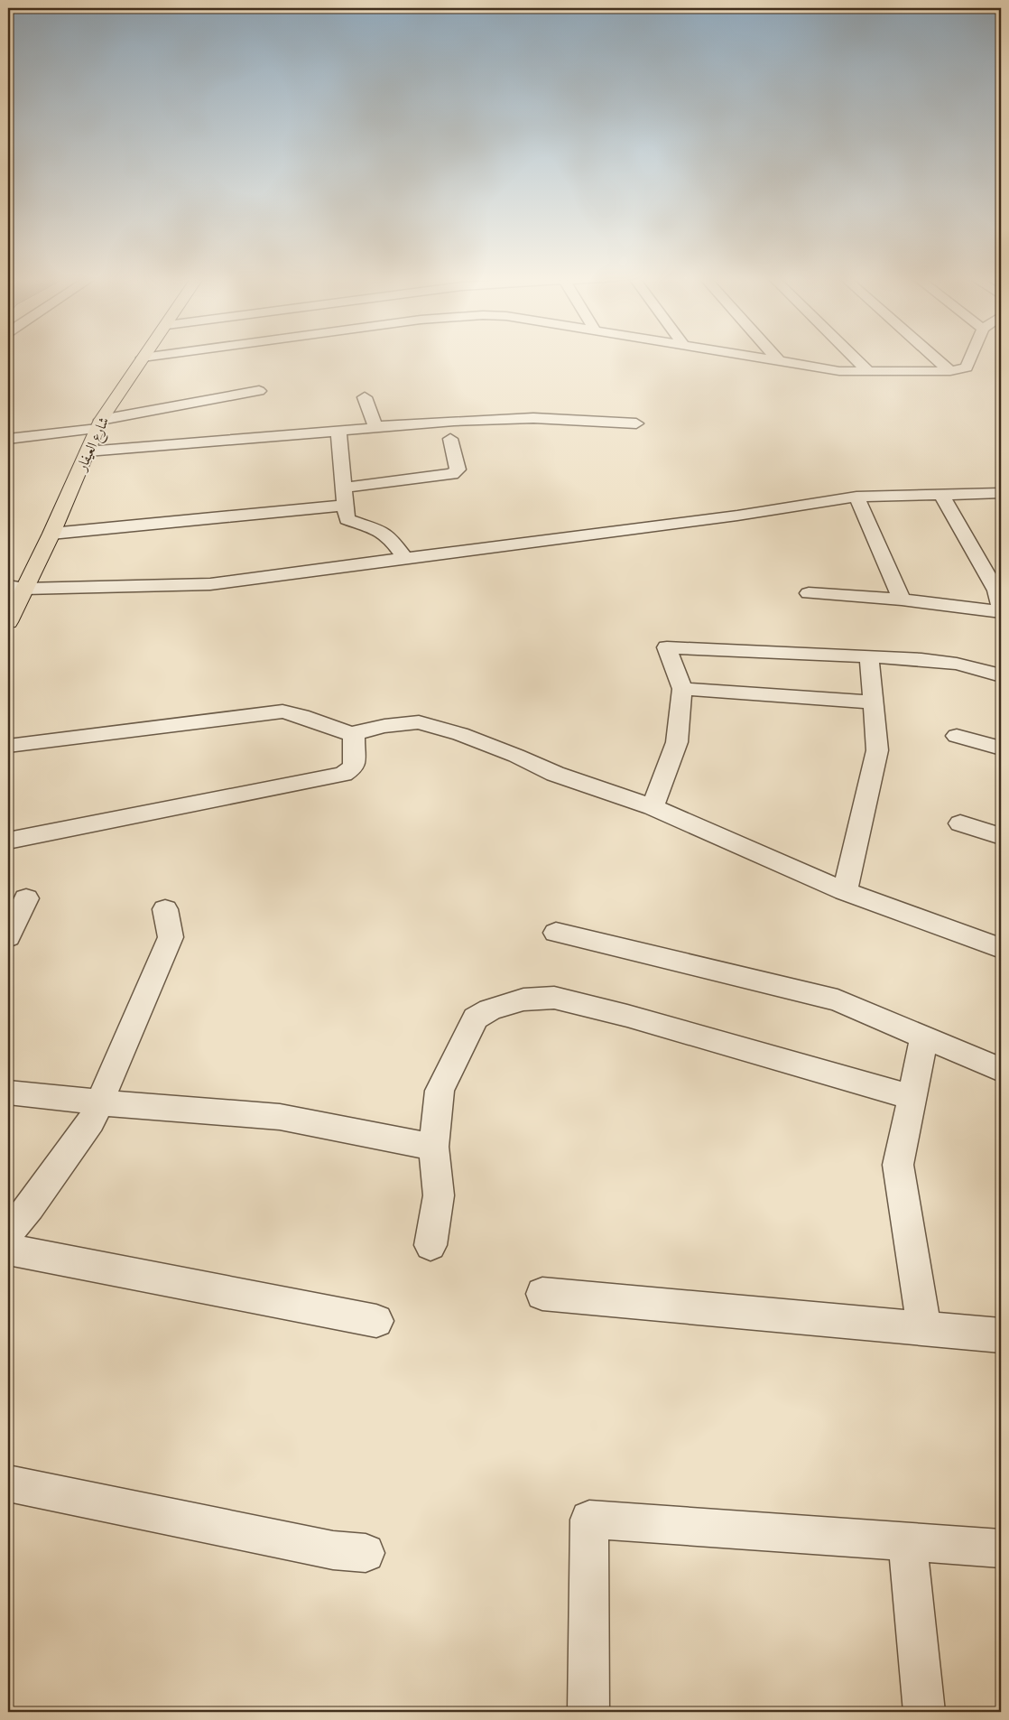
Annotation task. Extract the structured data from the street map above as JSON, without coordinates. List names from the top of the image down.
{
  "streets": {
    "main road": ["شارع العيفار"]
  }
}
